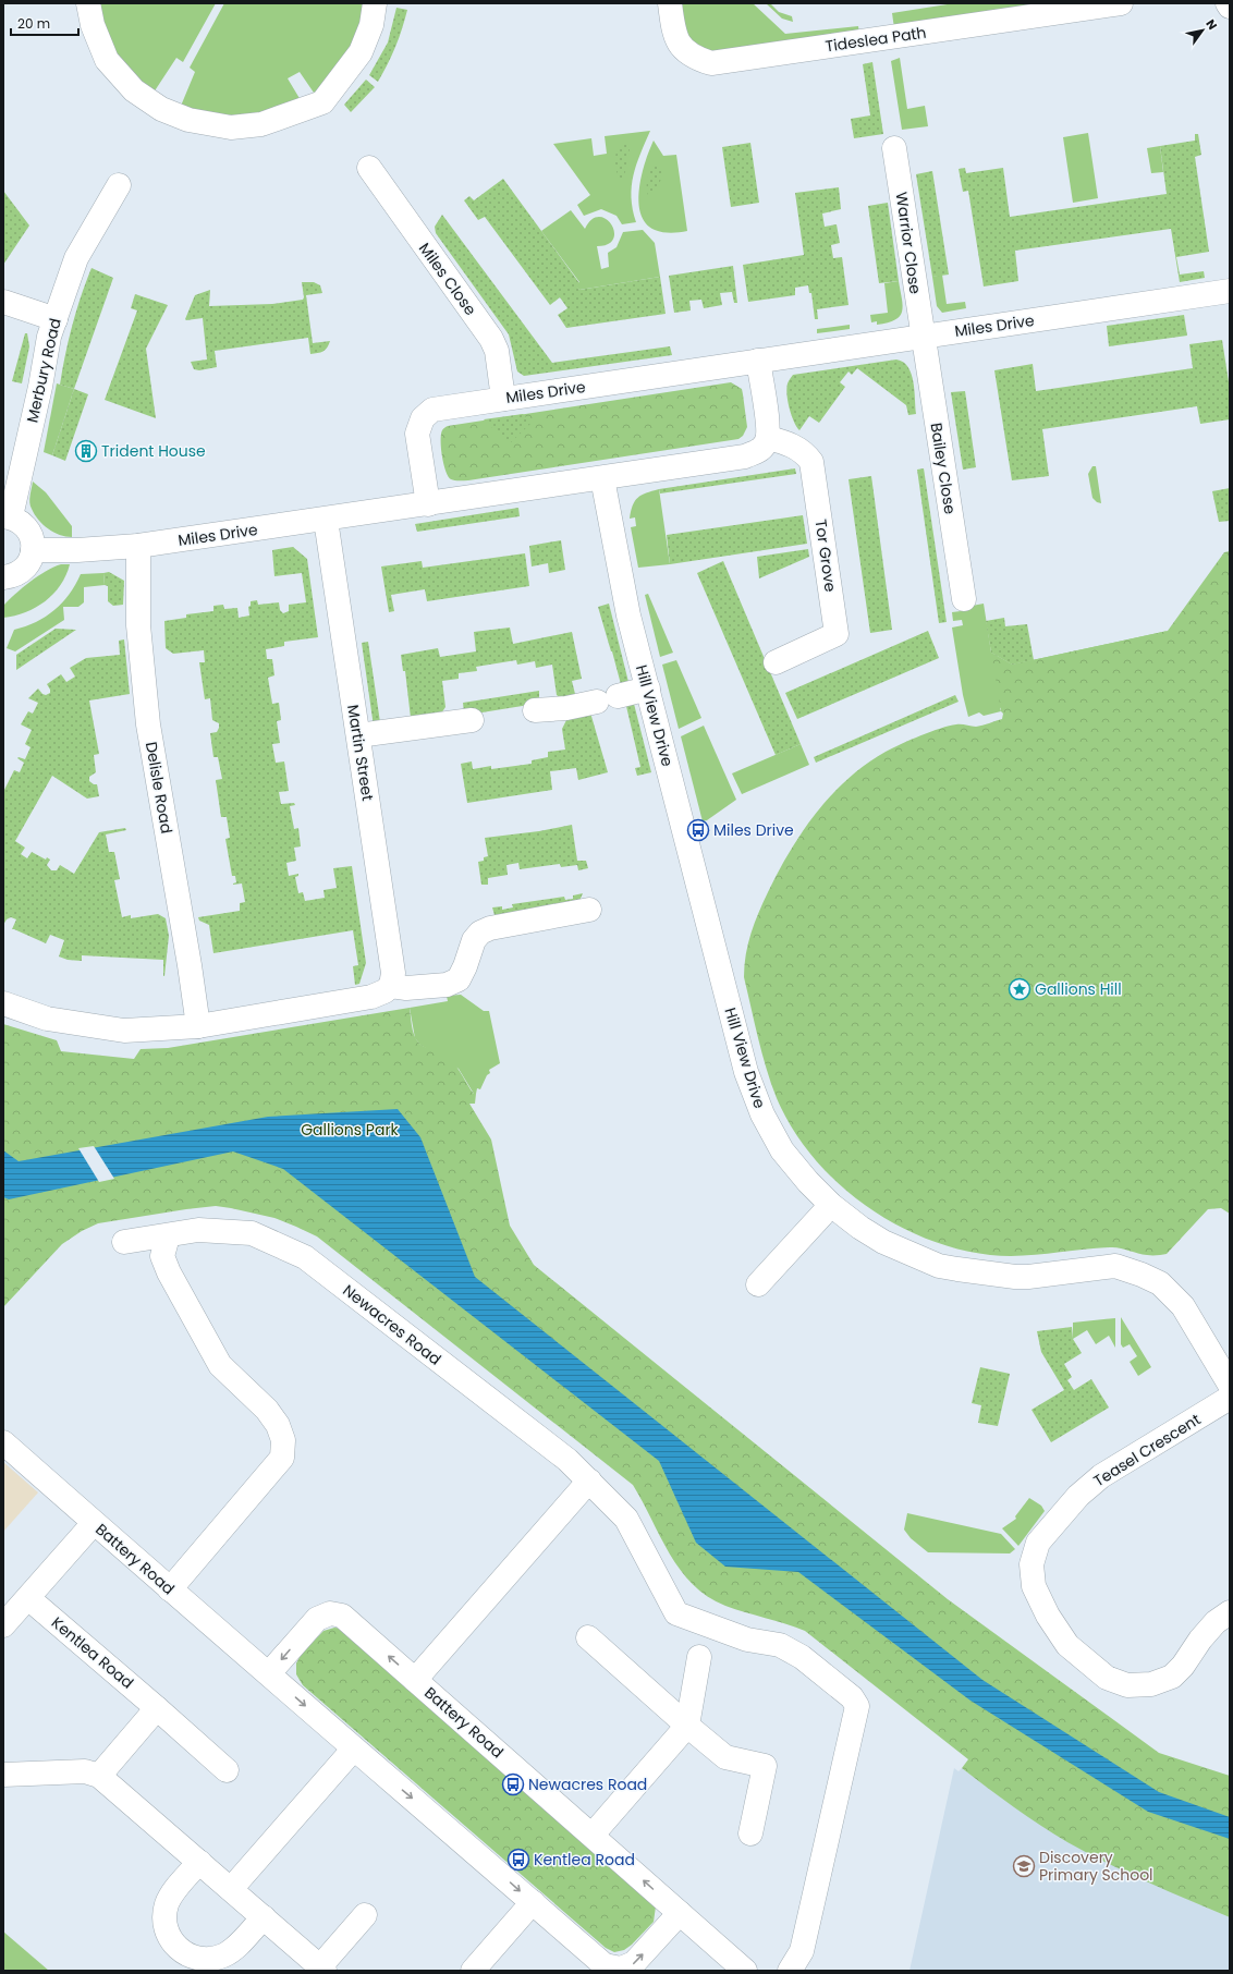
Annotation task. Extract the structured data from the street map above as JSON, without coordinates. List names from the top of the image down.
{
  "streets": {
    "street": [
      "Tideslea Path",
      "Warrior Close",
      "Miles Close",
      "Miles Drive",
      "Merbury Road",
      "Bailey Close",
      "Tor Grove",
      "Hill View Drive",
      "Martin Street",
      "Delisle Road",
      "Newacres Road",
      "Teasel Crescent",
      "Battery Road",
      "Kentlea Road"
    ]
  },
  "crossings": [
    ["Warrior Close", "Miles Drive"],
    ["Warrior Close", "Bailey Close"],
    ["Miles Close", "Miles Drive"],
    ["Miles Drive", "Bailey Close"],
    ["Miles Drive", "Tor Grove"],
    ["Miles Drive", "Hill View Drive"],
    ["Miles Drive", "Martin Street"],
    ["Miles Drive", "Delisle Road"]
  ],
  "parks": ["Gallions Park"],
  "places": {
    "building": ["Trident House"],
    "bus stop": ["Miles Drive", "Newacres Road", "Kentlea Road"],
    "place": ["Gallions Hill"],
    "school or university": ["Discovery Primary School"]
  },
  "scale_bar": "20 m",
  "north": "top right"
}
